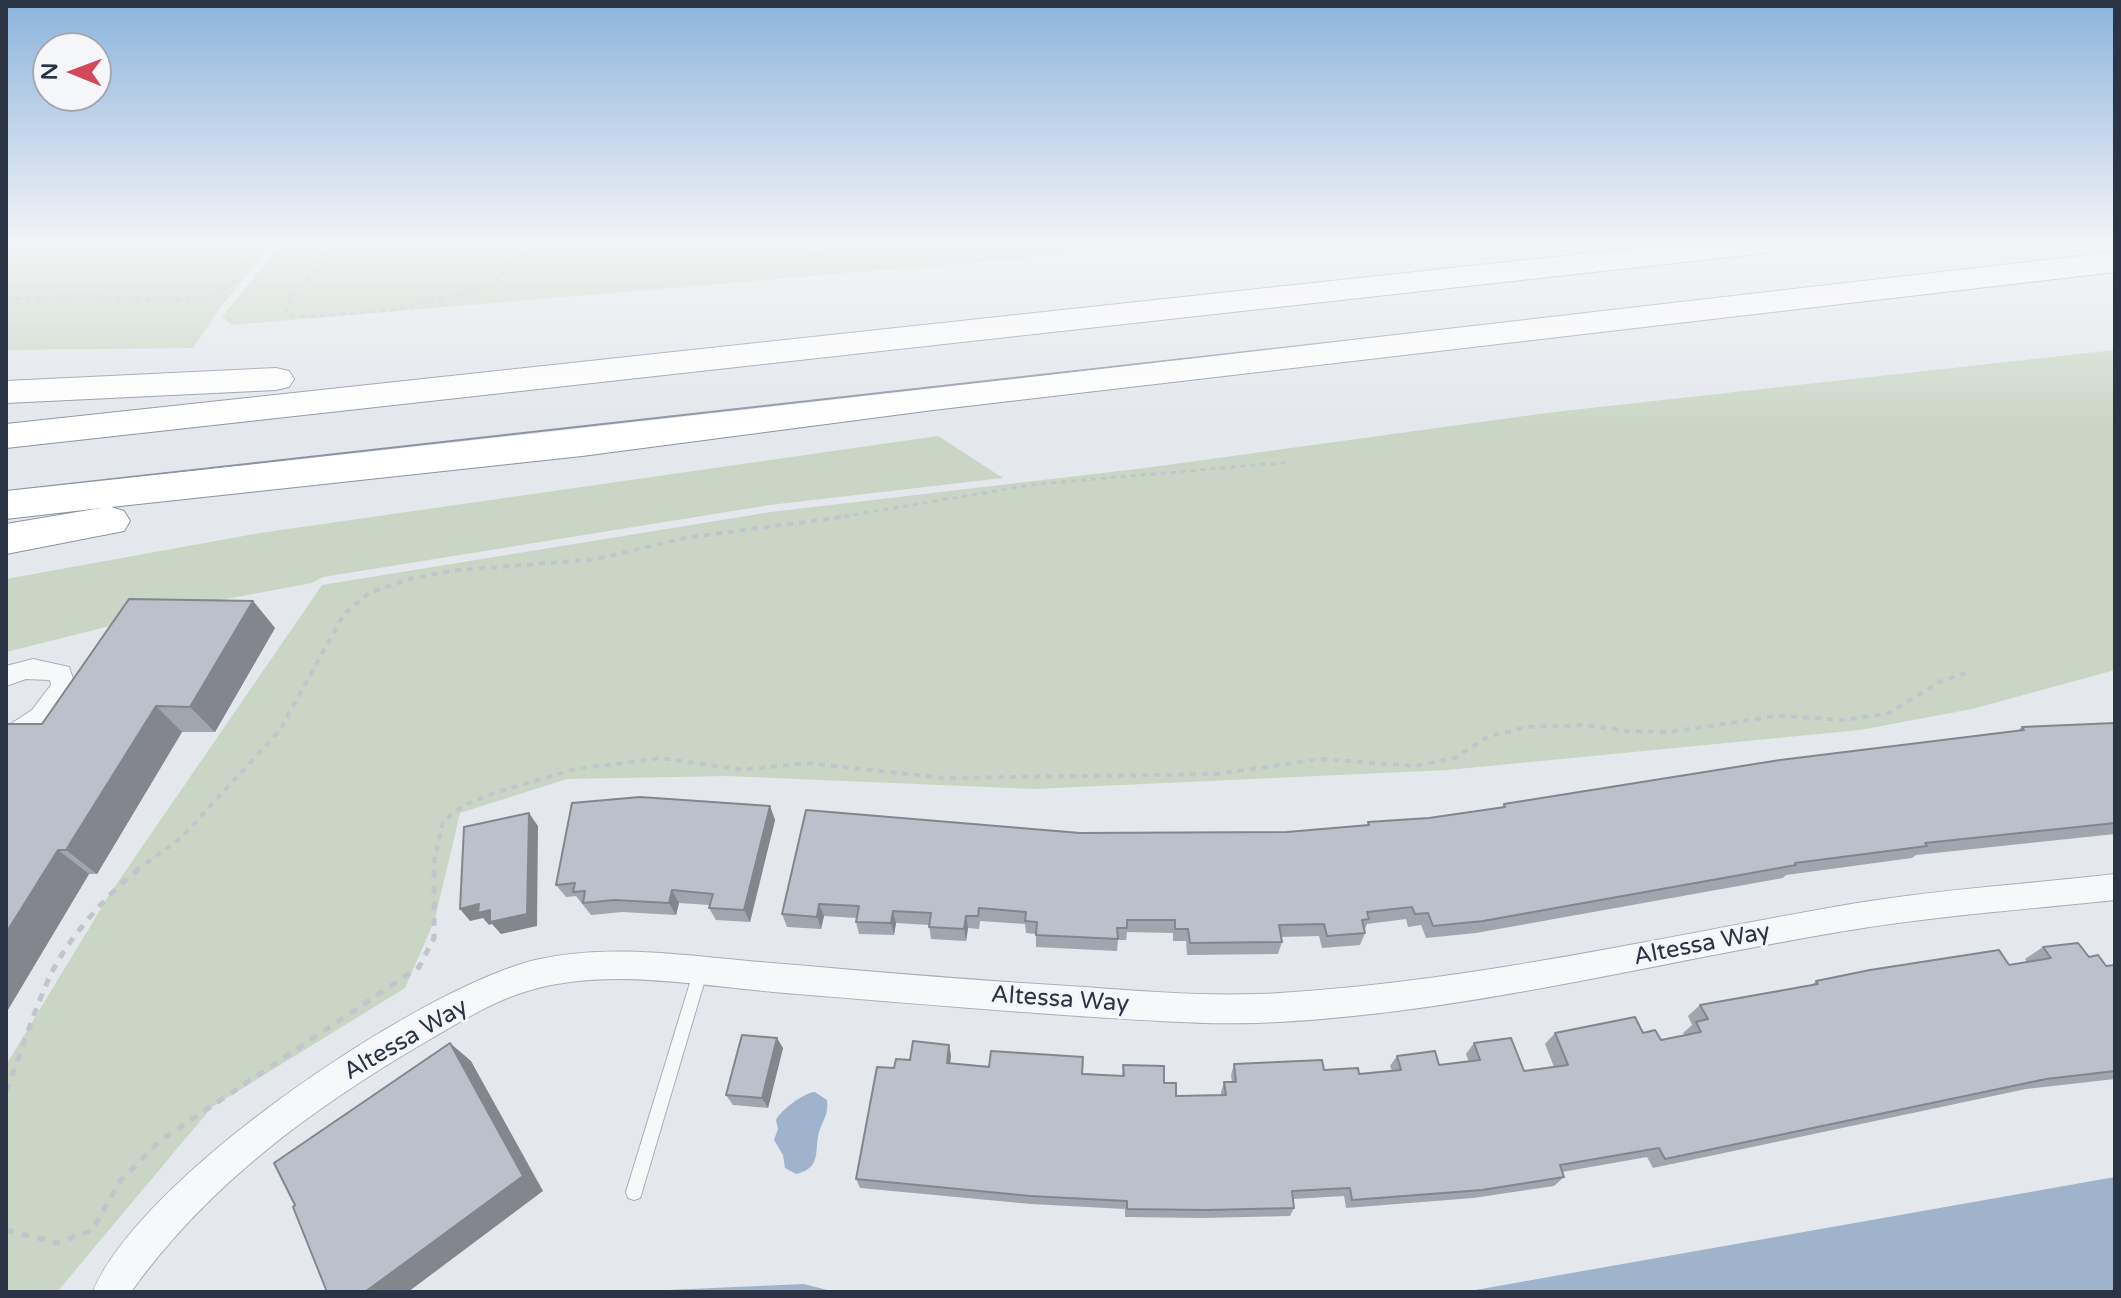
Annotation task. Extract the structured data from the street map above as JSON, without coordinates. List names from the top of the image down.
{
  "streets": {
    "street": ["Altessa Way"]
  },
  "north": "left"
}
